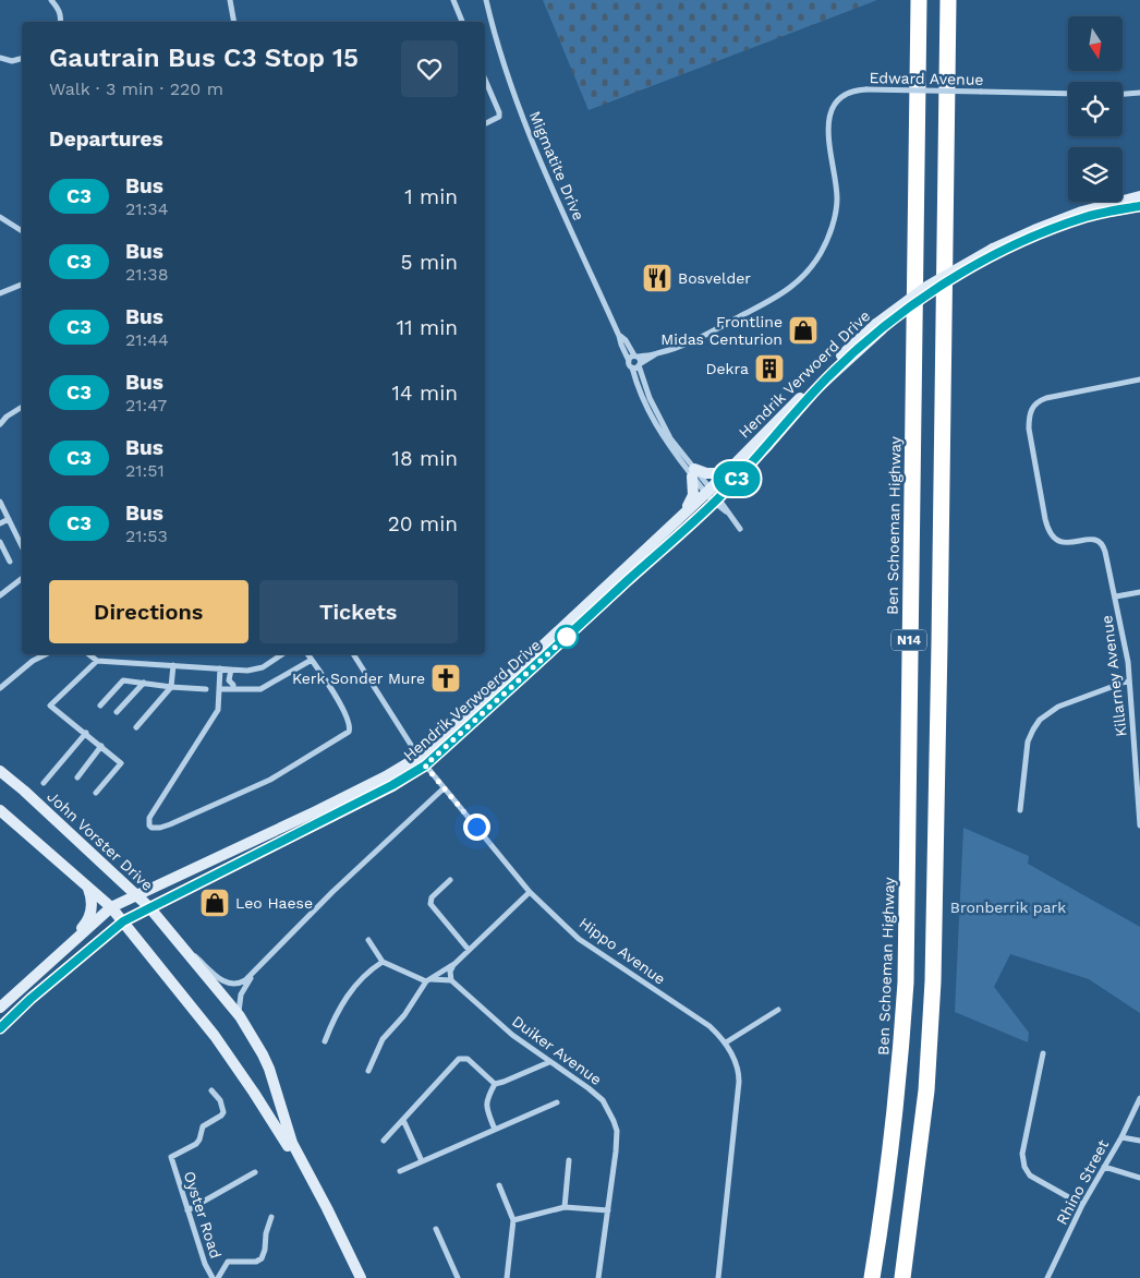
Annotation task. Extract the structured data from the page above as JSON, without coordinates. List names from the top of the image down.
{
  "streets": {
    "highway": ["Ben Schoeman Highway", "N14"],
    "main road": ["Hendrik Verwoerd Drive", "John Vorster Drive"],
    "street": [
      "Edward Avenue",
      "Migmatite Drive",
      "Killarney Avenue",
      "Hippo Avenue",
      "Duiker Avenue",
      "Rhino Street",
      "Oyster Road"
    ]
  },
  "crossings": [
    ["Edward Avenue", "Migmatite Drive"],
    ["Migmatite Drive", "Hendrik Verwoerd Drive"],
    ["Hendrik Verwoerd Drive", "John Vorster Drive"],
    ["Hendrik Verwoerd Drive", "Hippo Avenue"]
  ],
  "parks": ["Bronberrik park"],
  "places": {
    "restaurant": ["Bosvelder"],
    "shop": ["Frontline Midas Centurion", "Leo Haese"],
    "building": ["Dekra"],
    "church": ["Kerk Sonder Mure"]
  },
  "lines": ["bus line C3"],
  "north": "bottom",
  "page": {
    "on_map": "C3",
    "heading": [
      ["Gautrain Bus C3 Stop 15", "Walk · 3 min · 220 m"],
      "Departures"
    ],
    "list": [
      {
        "mark": "C3",
        "name": "Bus",
        "note": "21:34",
        "value": "1 min"
      },
      {
        "mark": "C3",
        "name": "Bus",
        "note": "21:38",
        "value": "5 min"
      },
      {
        "mark": "C3",
        "name": "Bus",
        "note": "21:44",
        "value": "11 min"
      },
      {
        "mark": "C3",
        "name": "Bus",
        "note": "21:47",
        "value": "14 min"
      },
      {
        "mark": "C3",
        "name": "Bus",
        "note": "21:51",
        "value": "18 min"
      },
      {
        "mark": "C3",
        "name": "Bus",
        "note": "21:53",
        "value": "20 min"
      }
    ],
    "buttons": ["Directions", "Tickets"]
  }
}
